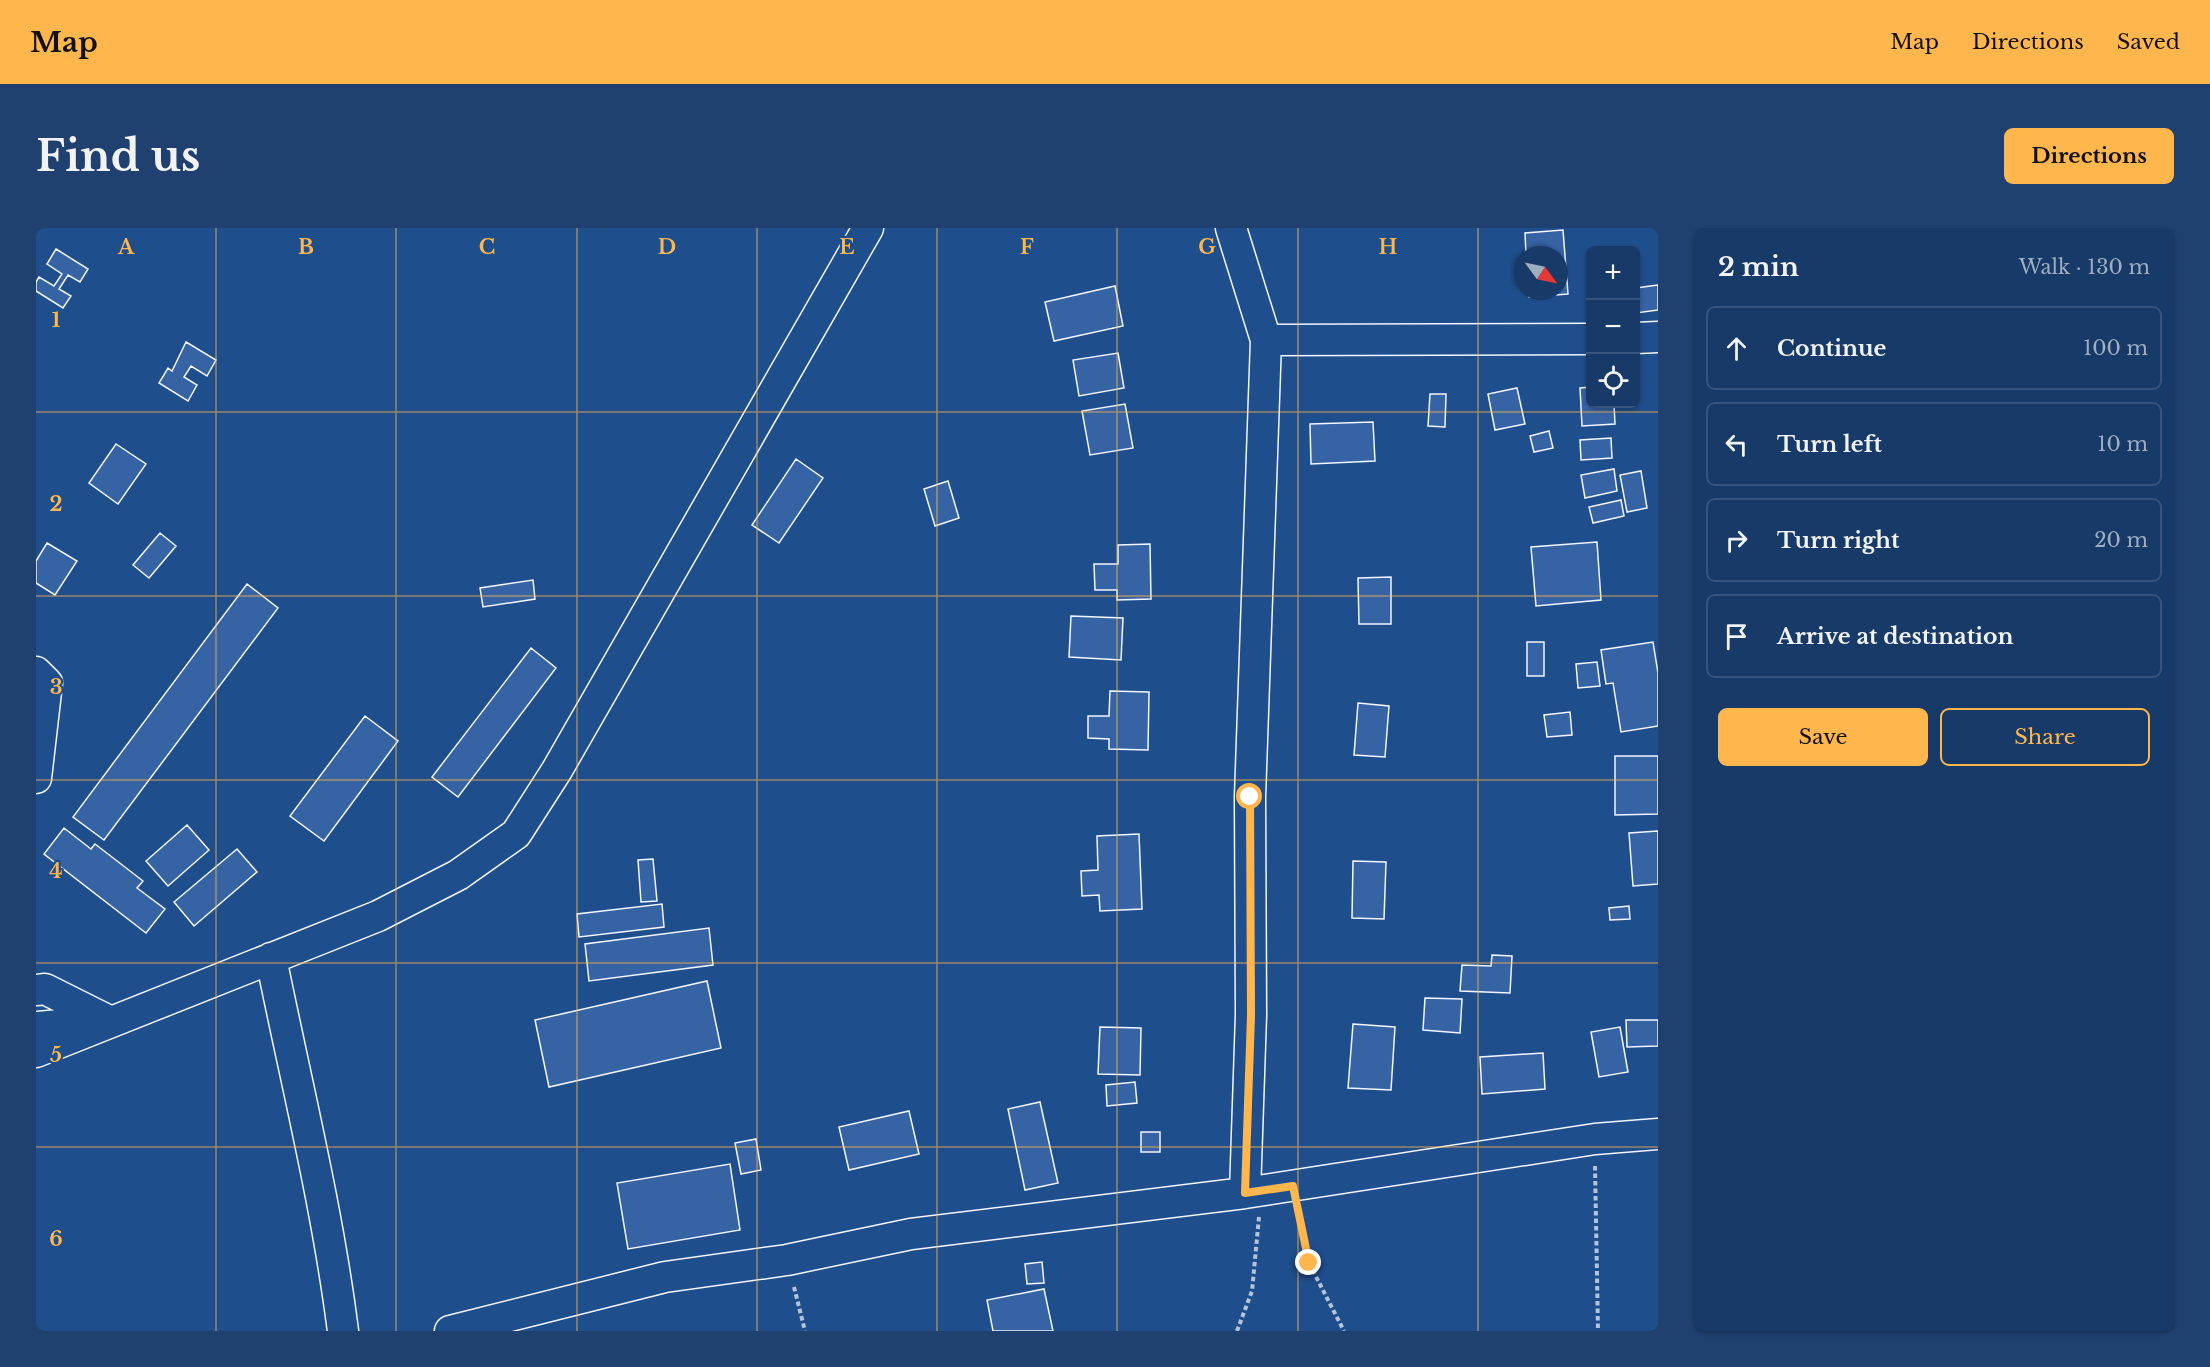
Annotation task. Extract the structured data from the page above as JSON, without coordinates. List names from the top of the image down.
{
  "north": "bottom right",
  "page": {
    "header": "Map",
    "nav": ["Map", "Directions", "Saved"],
    "buttons": [
      "Directions",
      ["Save", "Share"]
    ],
    "title": "Find us",
    "heading": ["2 min", "Walk · 130 m"],
    "map_buttons": ["+", "−"],
    "list": [
      ["Continue", "100 m"],
      ["Turn left", "10 m"],
      ["Turn right", "20 m"],
      "Arrive at destination"
    ]
  },
  "grid": {
    "columns": [
      "A",
      "B",
      "C",
      "D",
      "E",
      "F",
      "G",
      "H"
    ],
    "rows": [
      "1",
      "2",
      "3",
      "4",
      "5",
      "6"
    ]
  }
}
